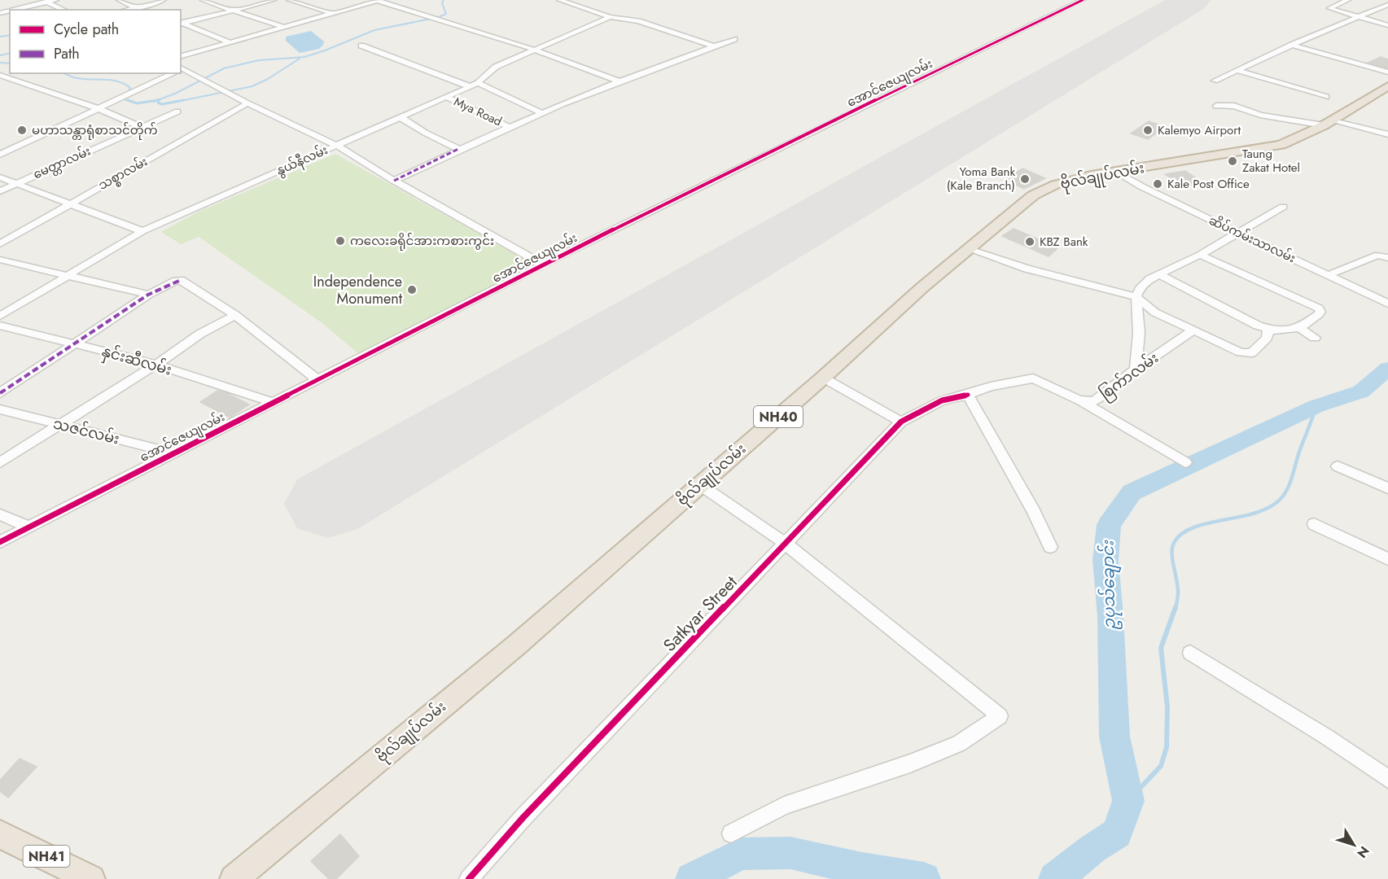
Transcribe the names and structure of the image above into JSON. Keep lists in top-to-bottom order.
{
  "streets": {
    "highway": ["ဗိုလ်ချုပ်လမ်း", "NH40", "NH41"],
    "street": [
      "အောင်ဇေယျလမ်း",
      "Mya Road",
      "နွယ်နီလမ်း",
      "မေတ္တာလမ်း",
      "သစ္စာလမ်း",
      "ဆိပ်ကမ်းသာလမ်း",
      "နှင်းဆီလမ်း",
      "စြက်ာလမ်း",
      "သဇင်လမ်း",
      "Satkyar Street"
    ]
  },
  "crossings": [
    ["အောင်ဇေယျလမ်း", "နှင်းဆီလမ်း"],
    ["အောင်ဇေယျလမ်း", "သဇင်လမ်း"],
    ["Mya Road", "နွယ်နီလမ်း"],
    ["ဗိုလ်ချုပ်လမ်း", "ဆိပ်ကမ်းသာလမ်း"],
    ["စြက်ာလမ်း", "Satkyar Street"]
  ],
  "water": ["ဥပုသ်ချောင်း"],
  "places": [
    "မဟာသန္တာရုံစာသင်တိုက်",
    "Kalemyo Airport",
    "Taung Zakat Hotel",
    "Yoma Bank (Kale Branch)",
    "Kale Post Office",
    "ကလေးခရိုင်အားကစားကွင်း",
    "KBZ Bank",
    "Independence Monument"
  ],
  "legend": ["Cycle path", "Path"],
  "north": "bottom right"
}
